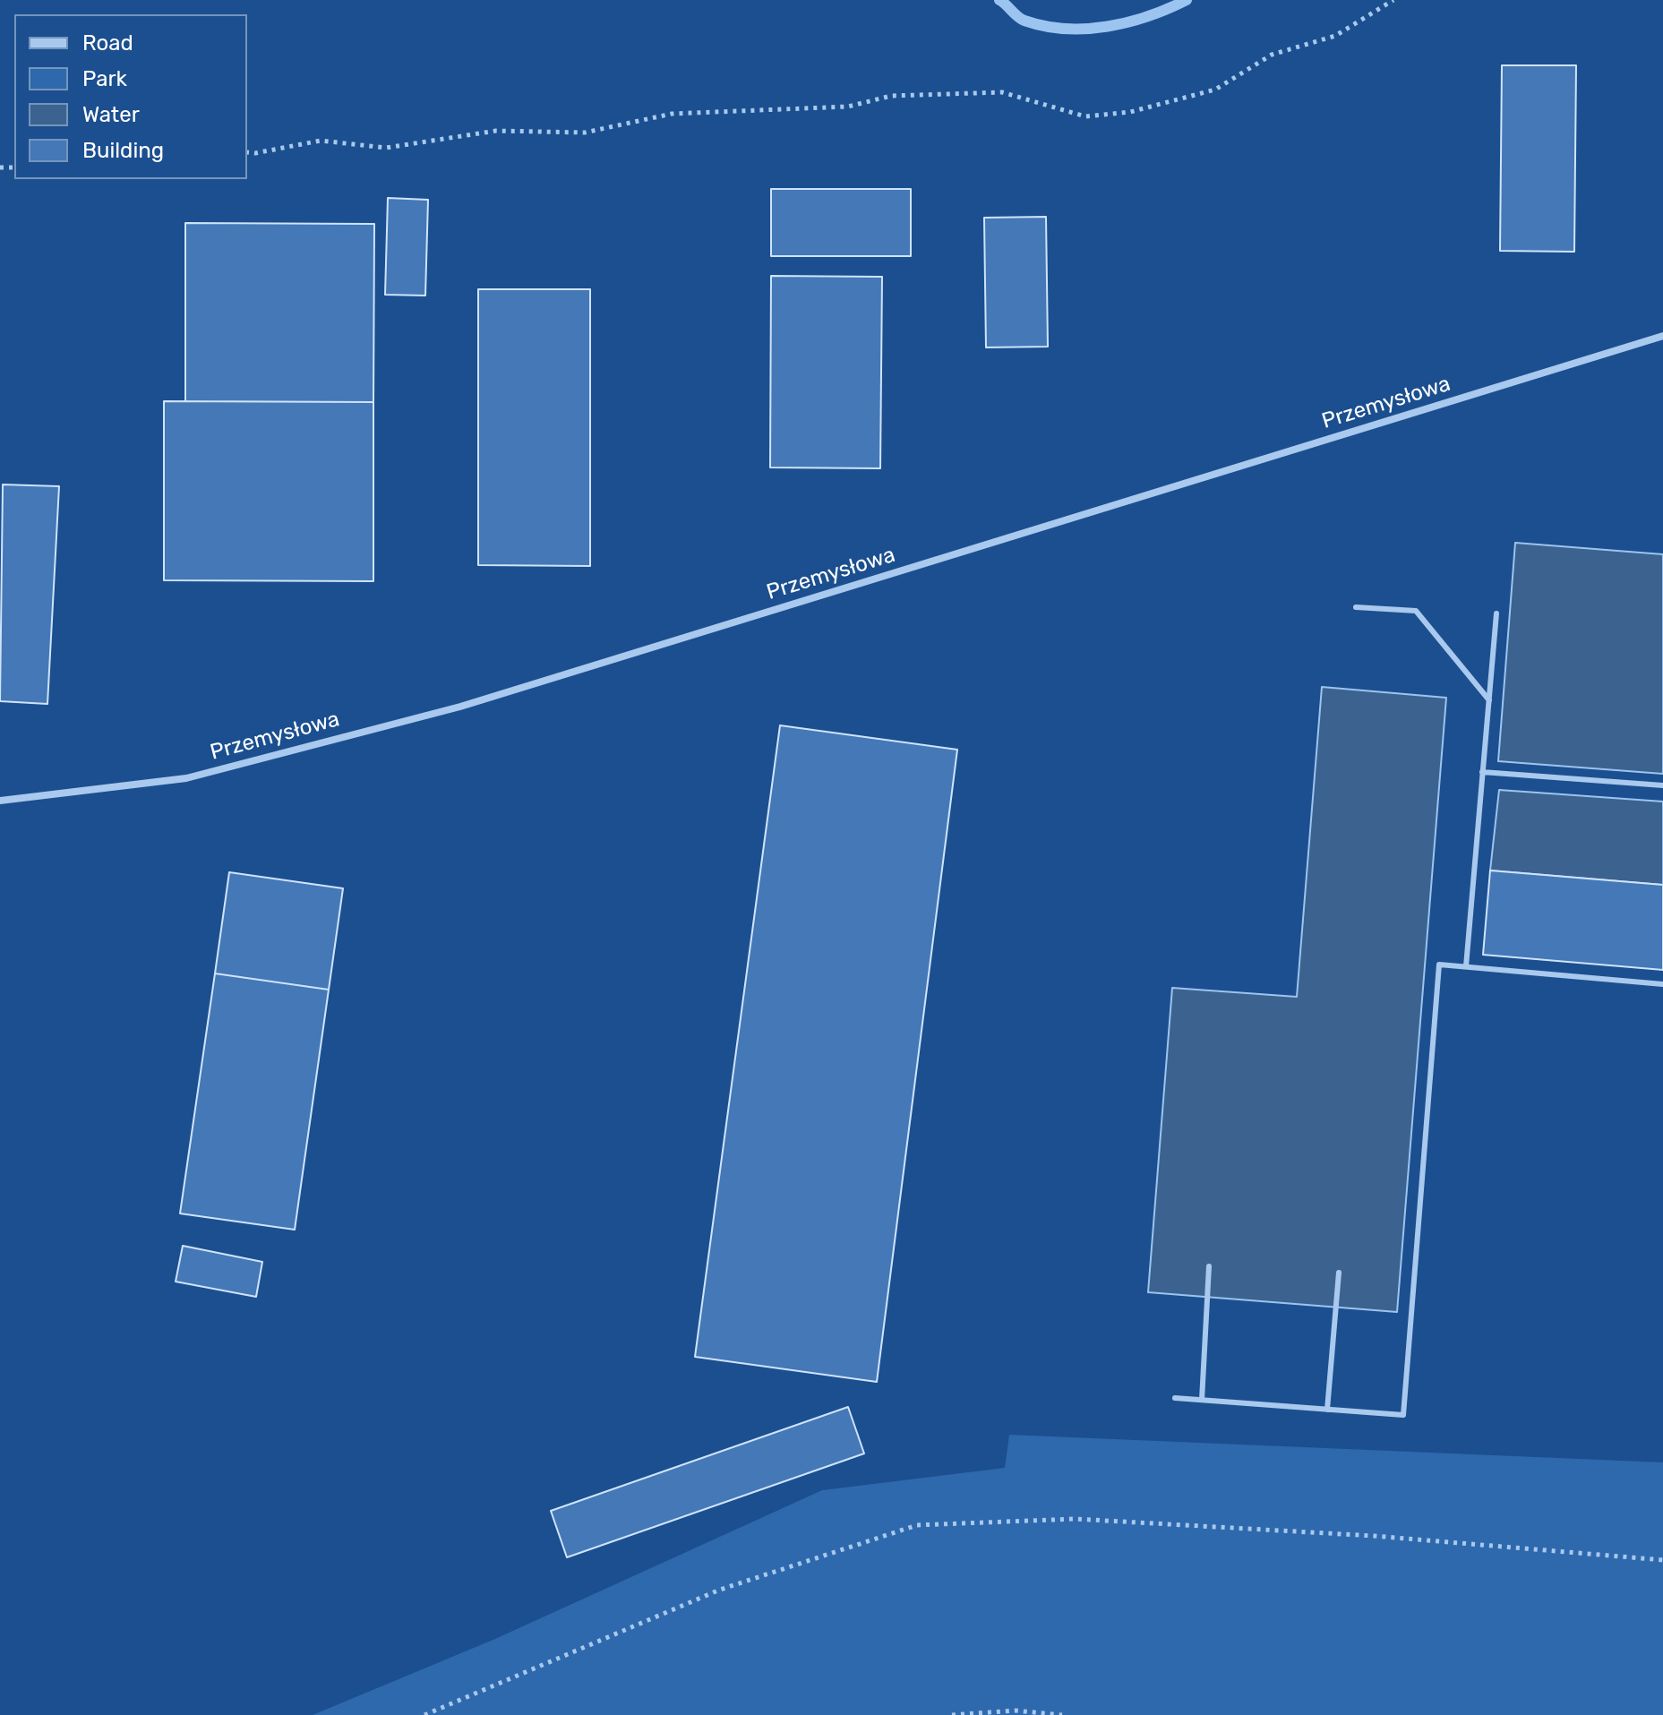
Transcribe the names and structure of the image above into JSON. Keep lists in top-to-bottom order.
{
  "streets": {
    "street": ["Przemysłowa"]
  },
  "legend": [
    "Road",
    "Park",
    "Water",
    "Building"
  ]
}
